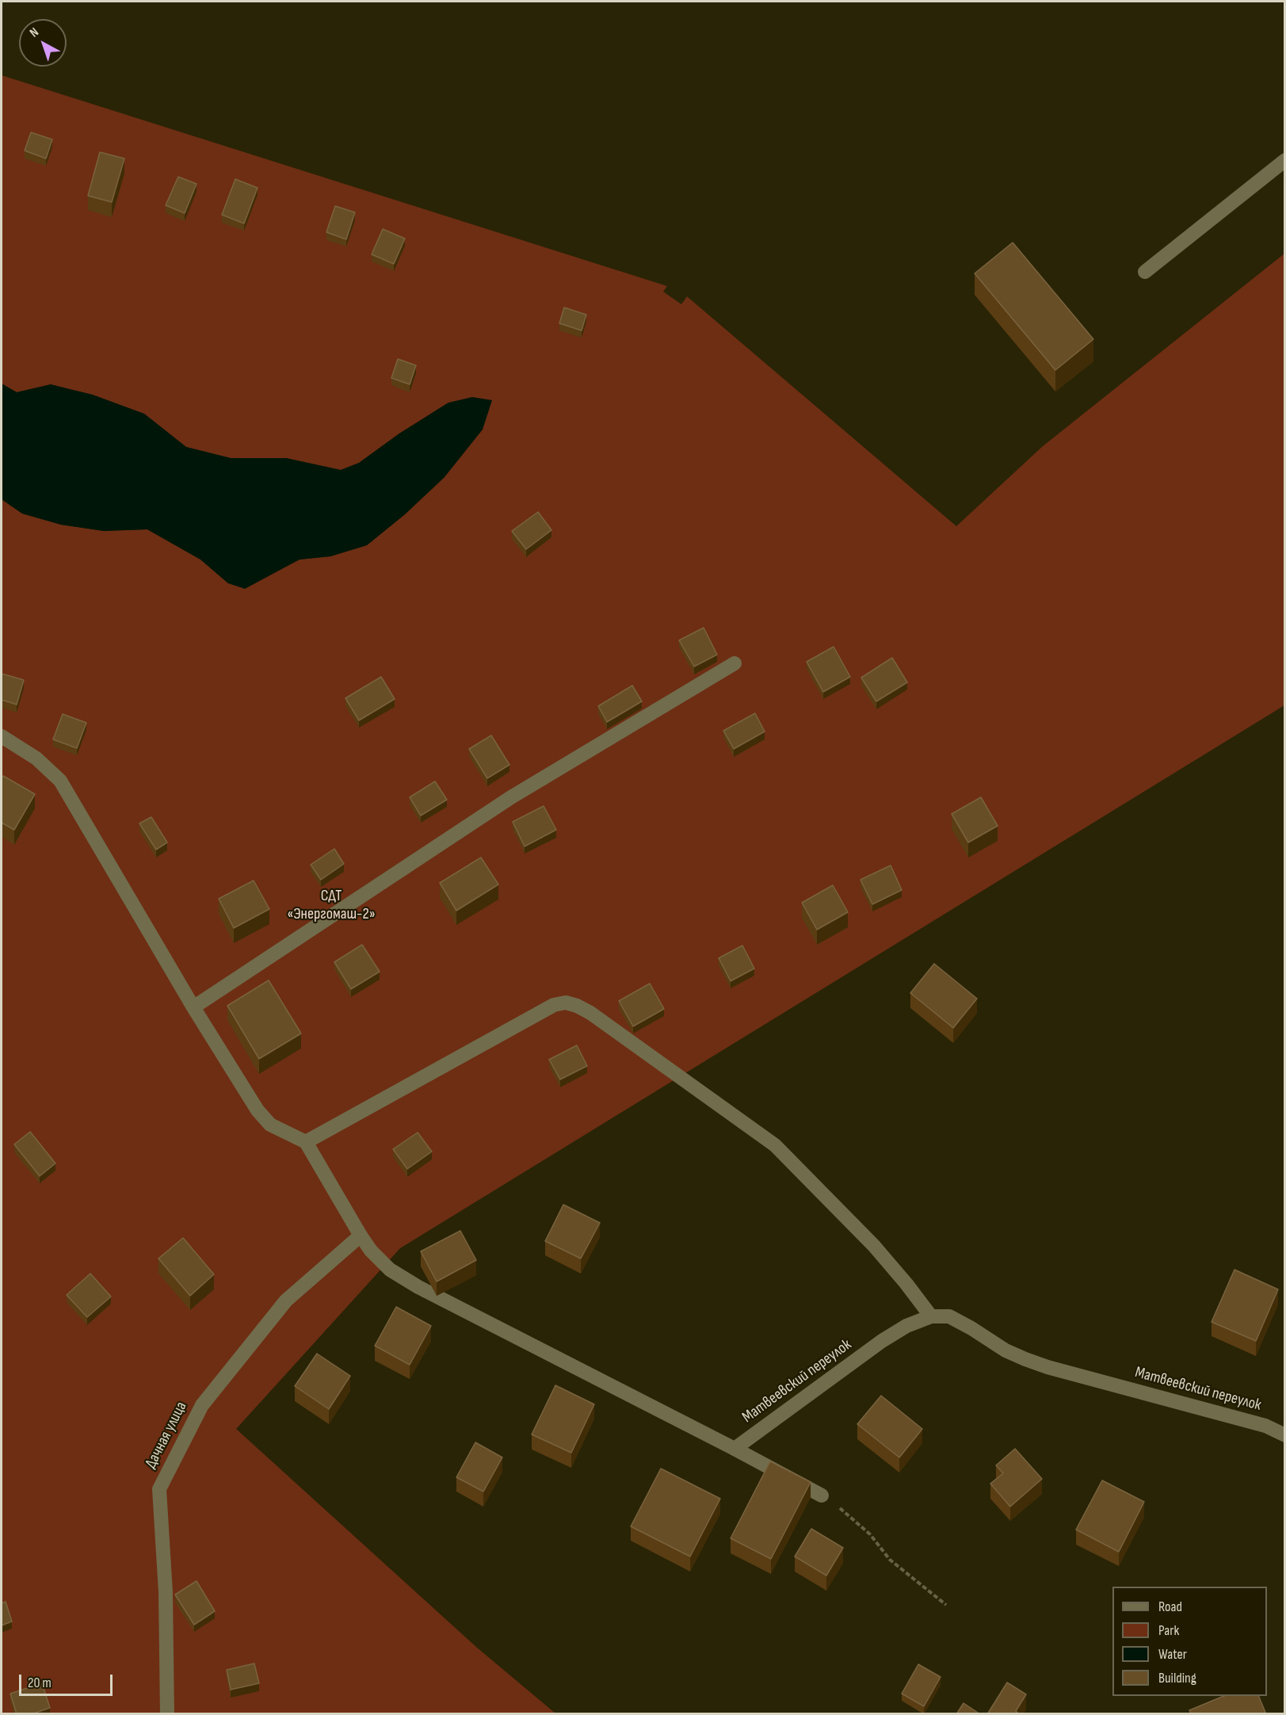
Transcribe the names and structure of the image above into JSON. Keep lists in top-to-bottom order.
{
  "streets": {
    "street": ["Матвеевский переулок", "Дачная улица"]
  },
  "parks": ["СДТ «Энергомаш-2»"],
  "legend": [
    "Road",
    "Park",
    "Water",
    "Building"
  ],
  "scale_bar": "20 m",
  "north": "top left"
}
